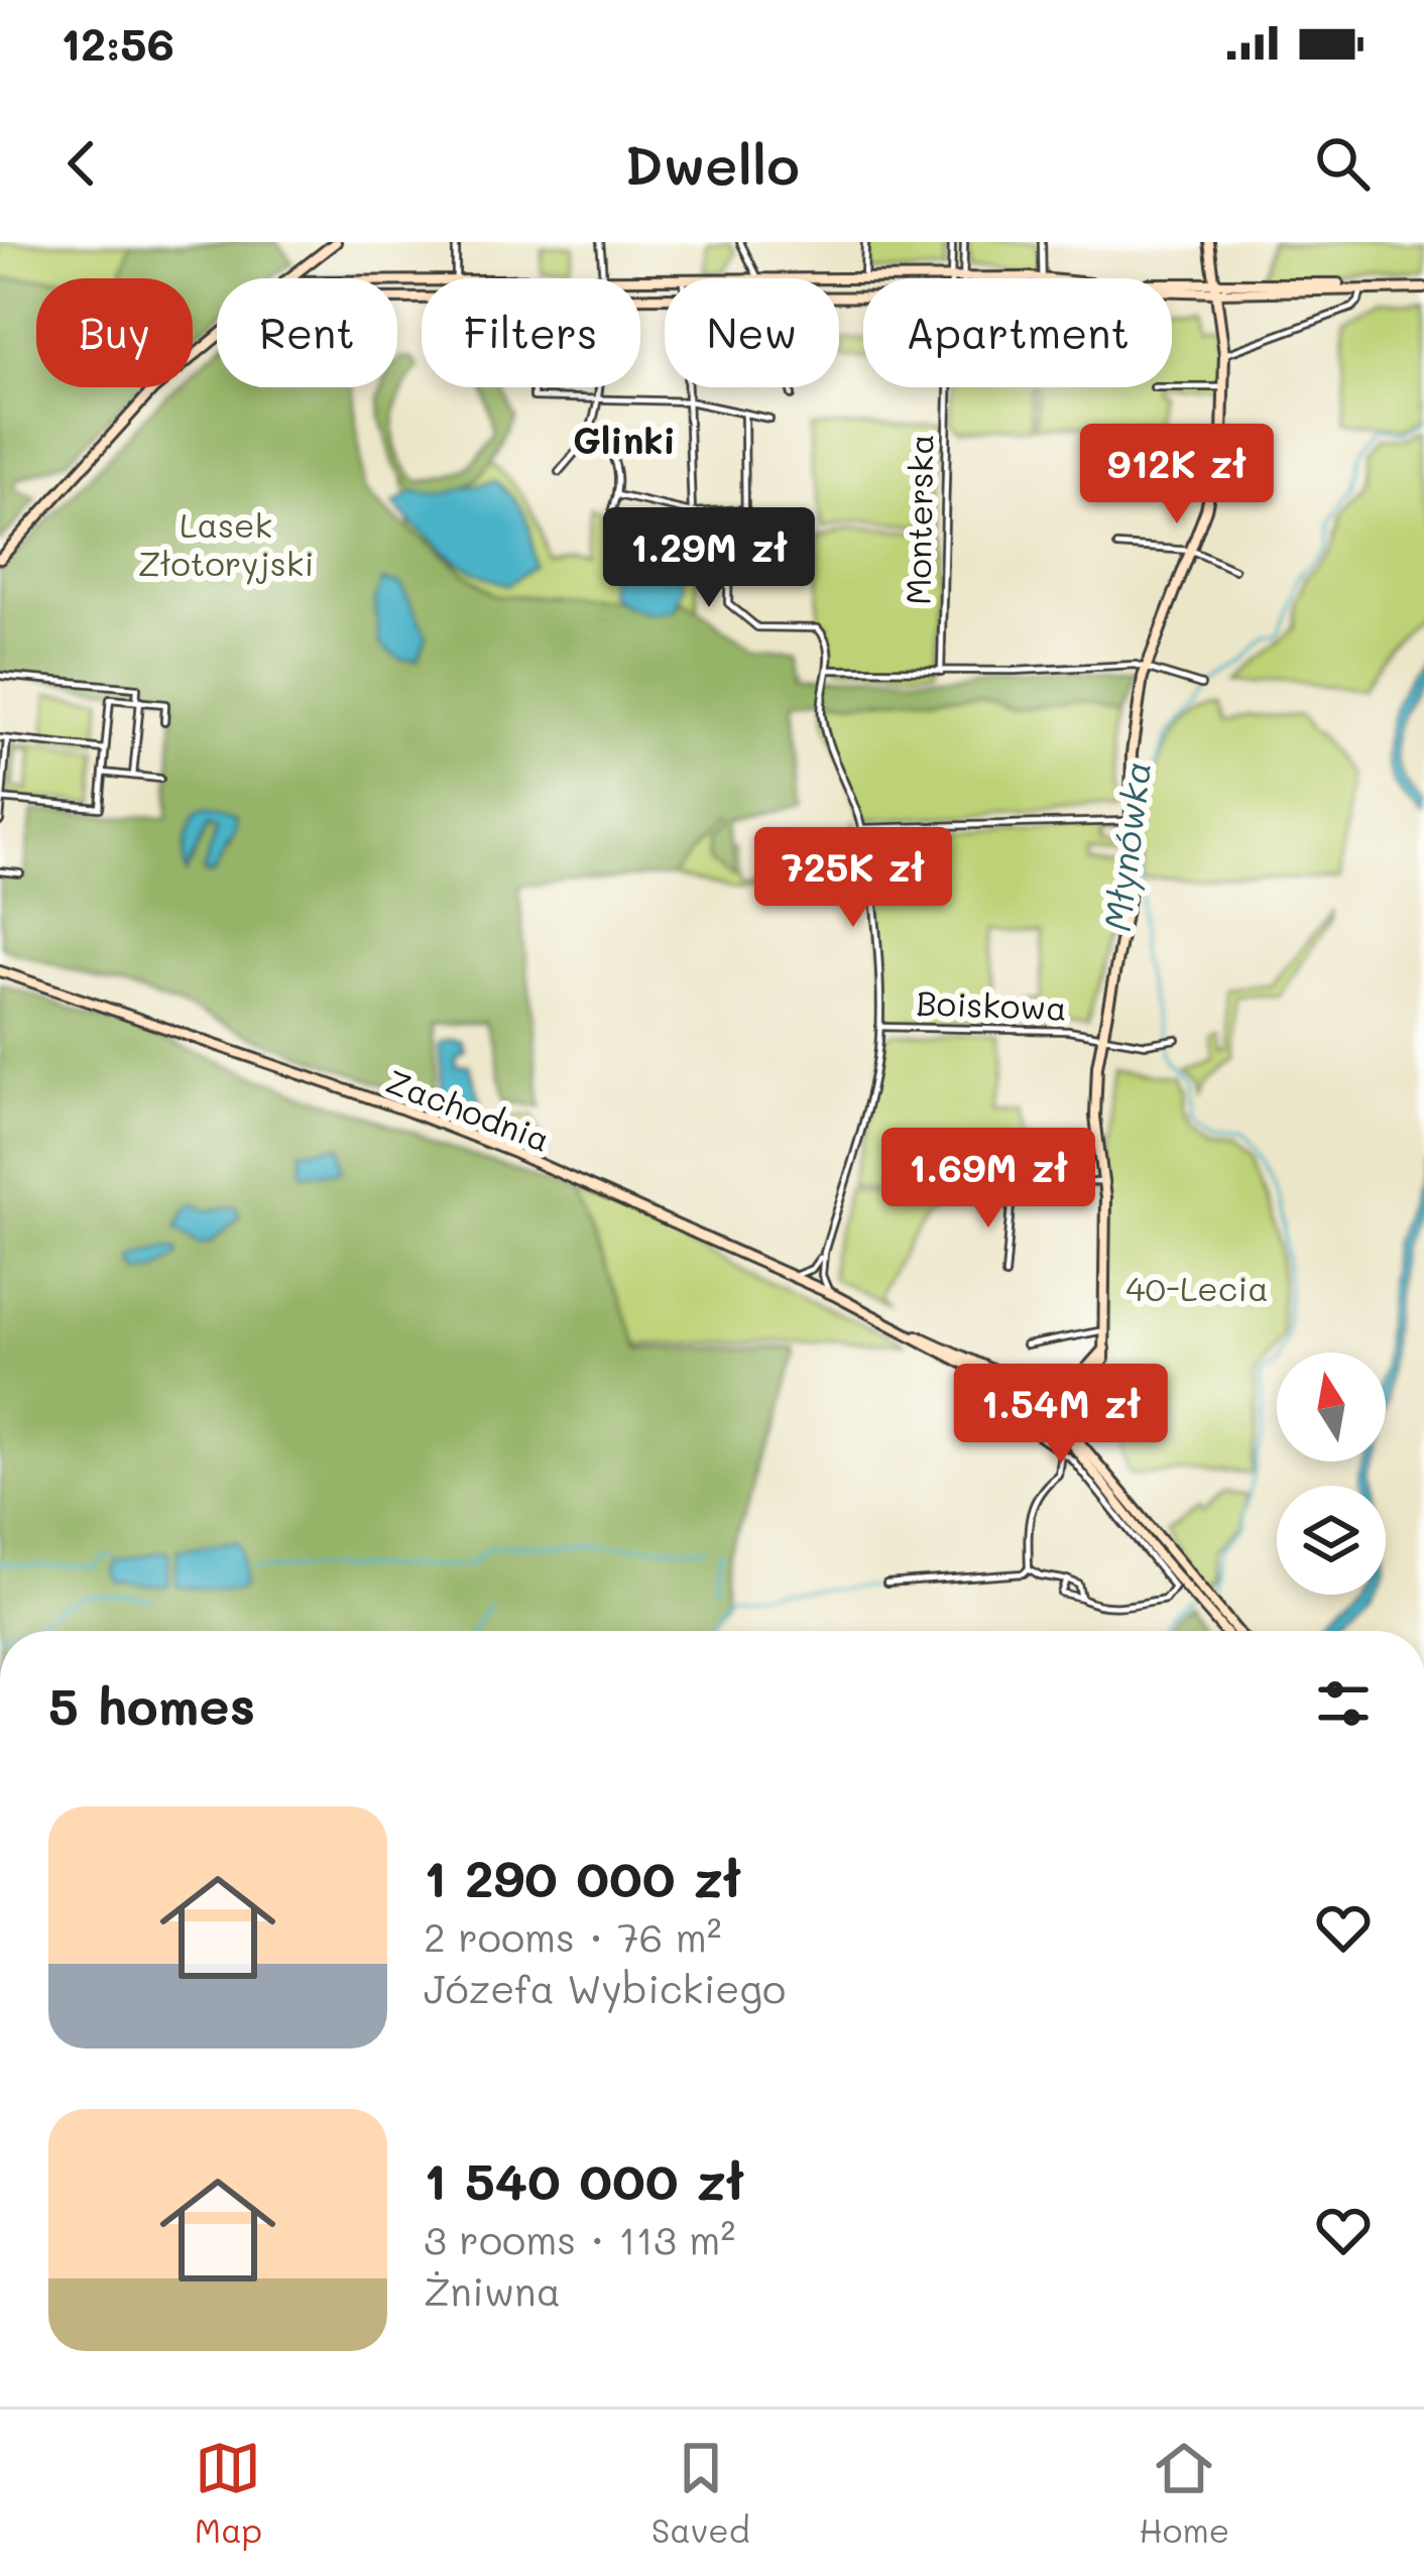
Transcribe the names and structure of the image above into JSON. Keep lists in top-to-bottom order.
{
  "streets": {
    "street": ["Monterska", "Boiskowa", "Zachodnia"]
  },
  "districts": ["Glinki"],
  "water": ["Młynówka"],
  "parks": ["Lasek Złotoryjski", "40-Lecia"],
  "north": "top",
  "page": {
    "status": "12:56",
    "header": "Dwello",
    "chip": [
      "Buy",
      "Rent",
      "Filters",
      "New",
      "Apartment"
    ],
    "price": [
      "912K zł",
      "1.29M zł",
      "725K zł",
      "1.69M zł",
      "1.54M zł"
    ],
    "heading": "5 homes",
    "list": [
      {
        "name": "1 290 000 zł",
        "note": "2 rooms · 76 m² · Józefa Wybickiego"
      },
      {
        "name": "1 540 000 zł",
        "note": "3 rooms · 113 m² · Żniwna"
      }
    ],
    "tabs": ["Map", "Saved", "Home"]
  }
}
